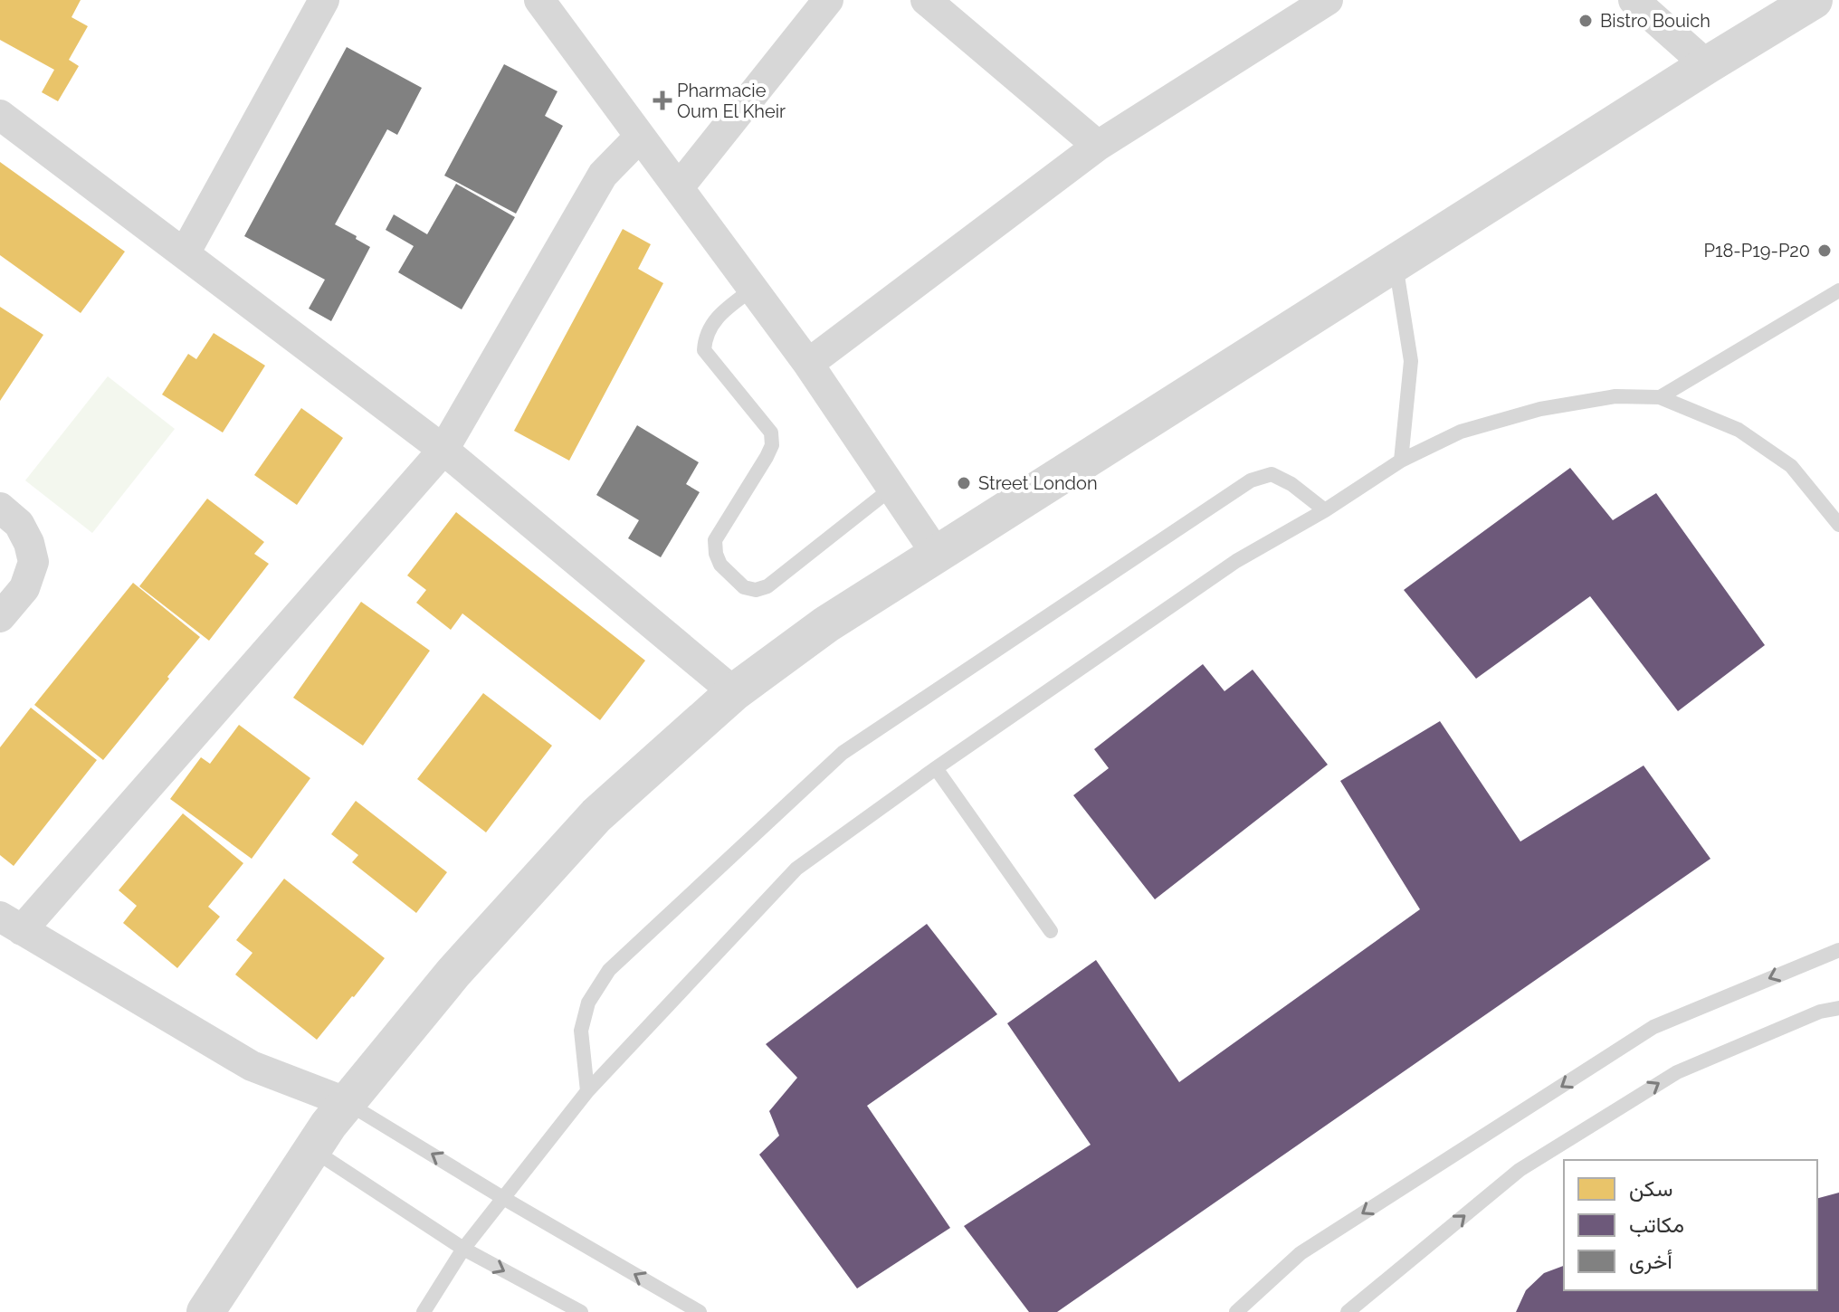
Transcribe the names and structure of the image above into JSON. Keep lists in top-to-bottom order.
{
  "places": {
    "other": ["Bistro Bouich", "P18-P19-P20", "Street London"],
    "health": ["Pharmacie Oum El Kheir"]
  },
  "legend": ["سكن", "مكاتب", "أخرى"]
}
